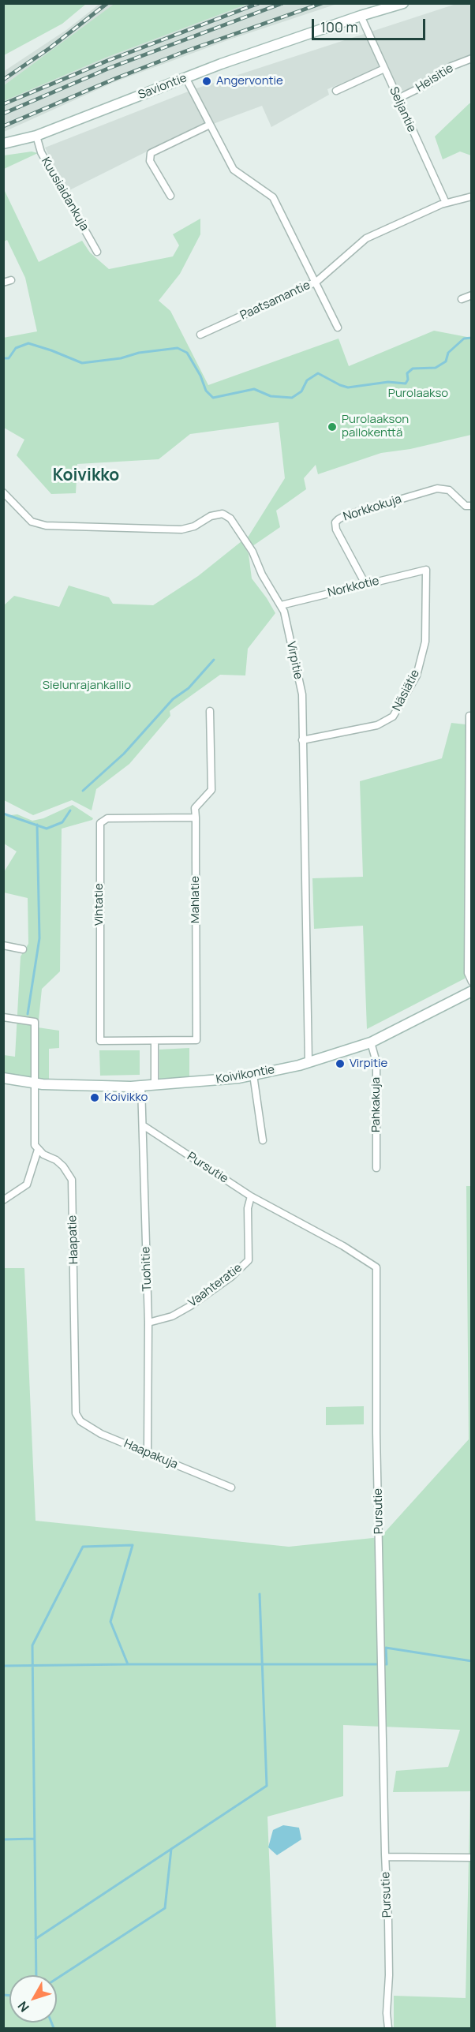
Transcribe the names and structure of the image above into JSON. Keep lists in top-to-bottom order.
{
  "streets": {
    "main road": ["Saviontie", "Koivikontie"],
    "street": [
      "Heisitie",
      "Seljantie",
      "Kuusiaidankuja",
      "Paatsamantie",
      "Norkkokuja",
      "Norkkotie",
      "Virpitie",
      "Näsiätie",
      "Mahlatie",
      "Vihtatie",
      "Pahkakuja",
      "Pursutie",
      "Haapatie",
      "Tuohitie",
      "Vaahteratie",
      "Haapakuja"
    ]
  },
  "crossings": [
    ["Heisitie", "Seljantie"],
    ["Saviontie", "Seljantie"],
    ["Saviontie", "Kuusiaidankuja"],
    ["Seljantie", "Paatsamantie"],
    ["Norkkokuja", "Norkkotie"],
    ["Norkkotie", "Virpitie"],
    ["Norkkotie", "Näsiätie"],
    ["Virpitie", "Näsiätie"],
    ["Virpitie", "Koivikontie"],
    ["Mahlatie", "Vihtatie"],
    ["Koivikontie", "Pahkakuja"],
    ["Koivikontie", "Tuohitie"],
    ["Pursutie", "Tuohitie"],
    ["Pursutie", "Vaahteratie"],
    ["Haapatie", "Haapakuja"],
    ["Tuohitie", "Vaahteratie"],
    ["Tuohitie", "Haapakuja"]
  ],
  "districts": ["Koivikko"],
  "parks": ["Purolaakso", "Sielunrajankallio"],
  "places": [
    "Angervontie",
    "Purolaakson pallokenttä",
    "Virpitie",
    "Koivikko"
  ],
  "scale_bar": "100 m",
  "north": "bottom left"
}
